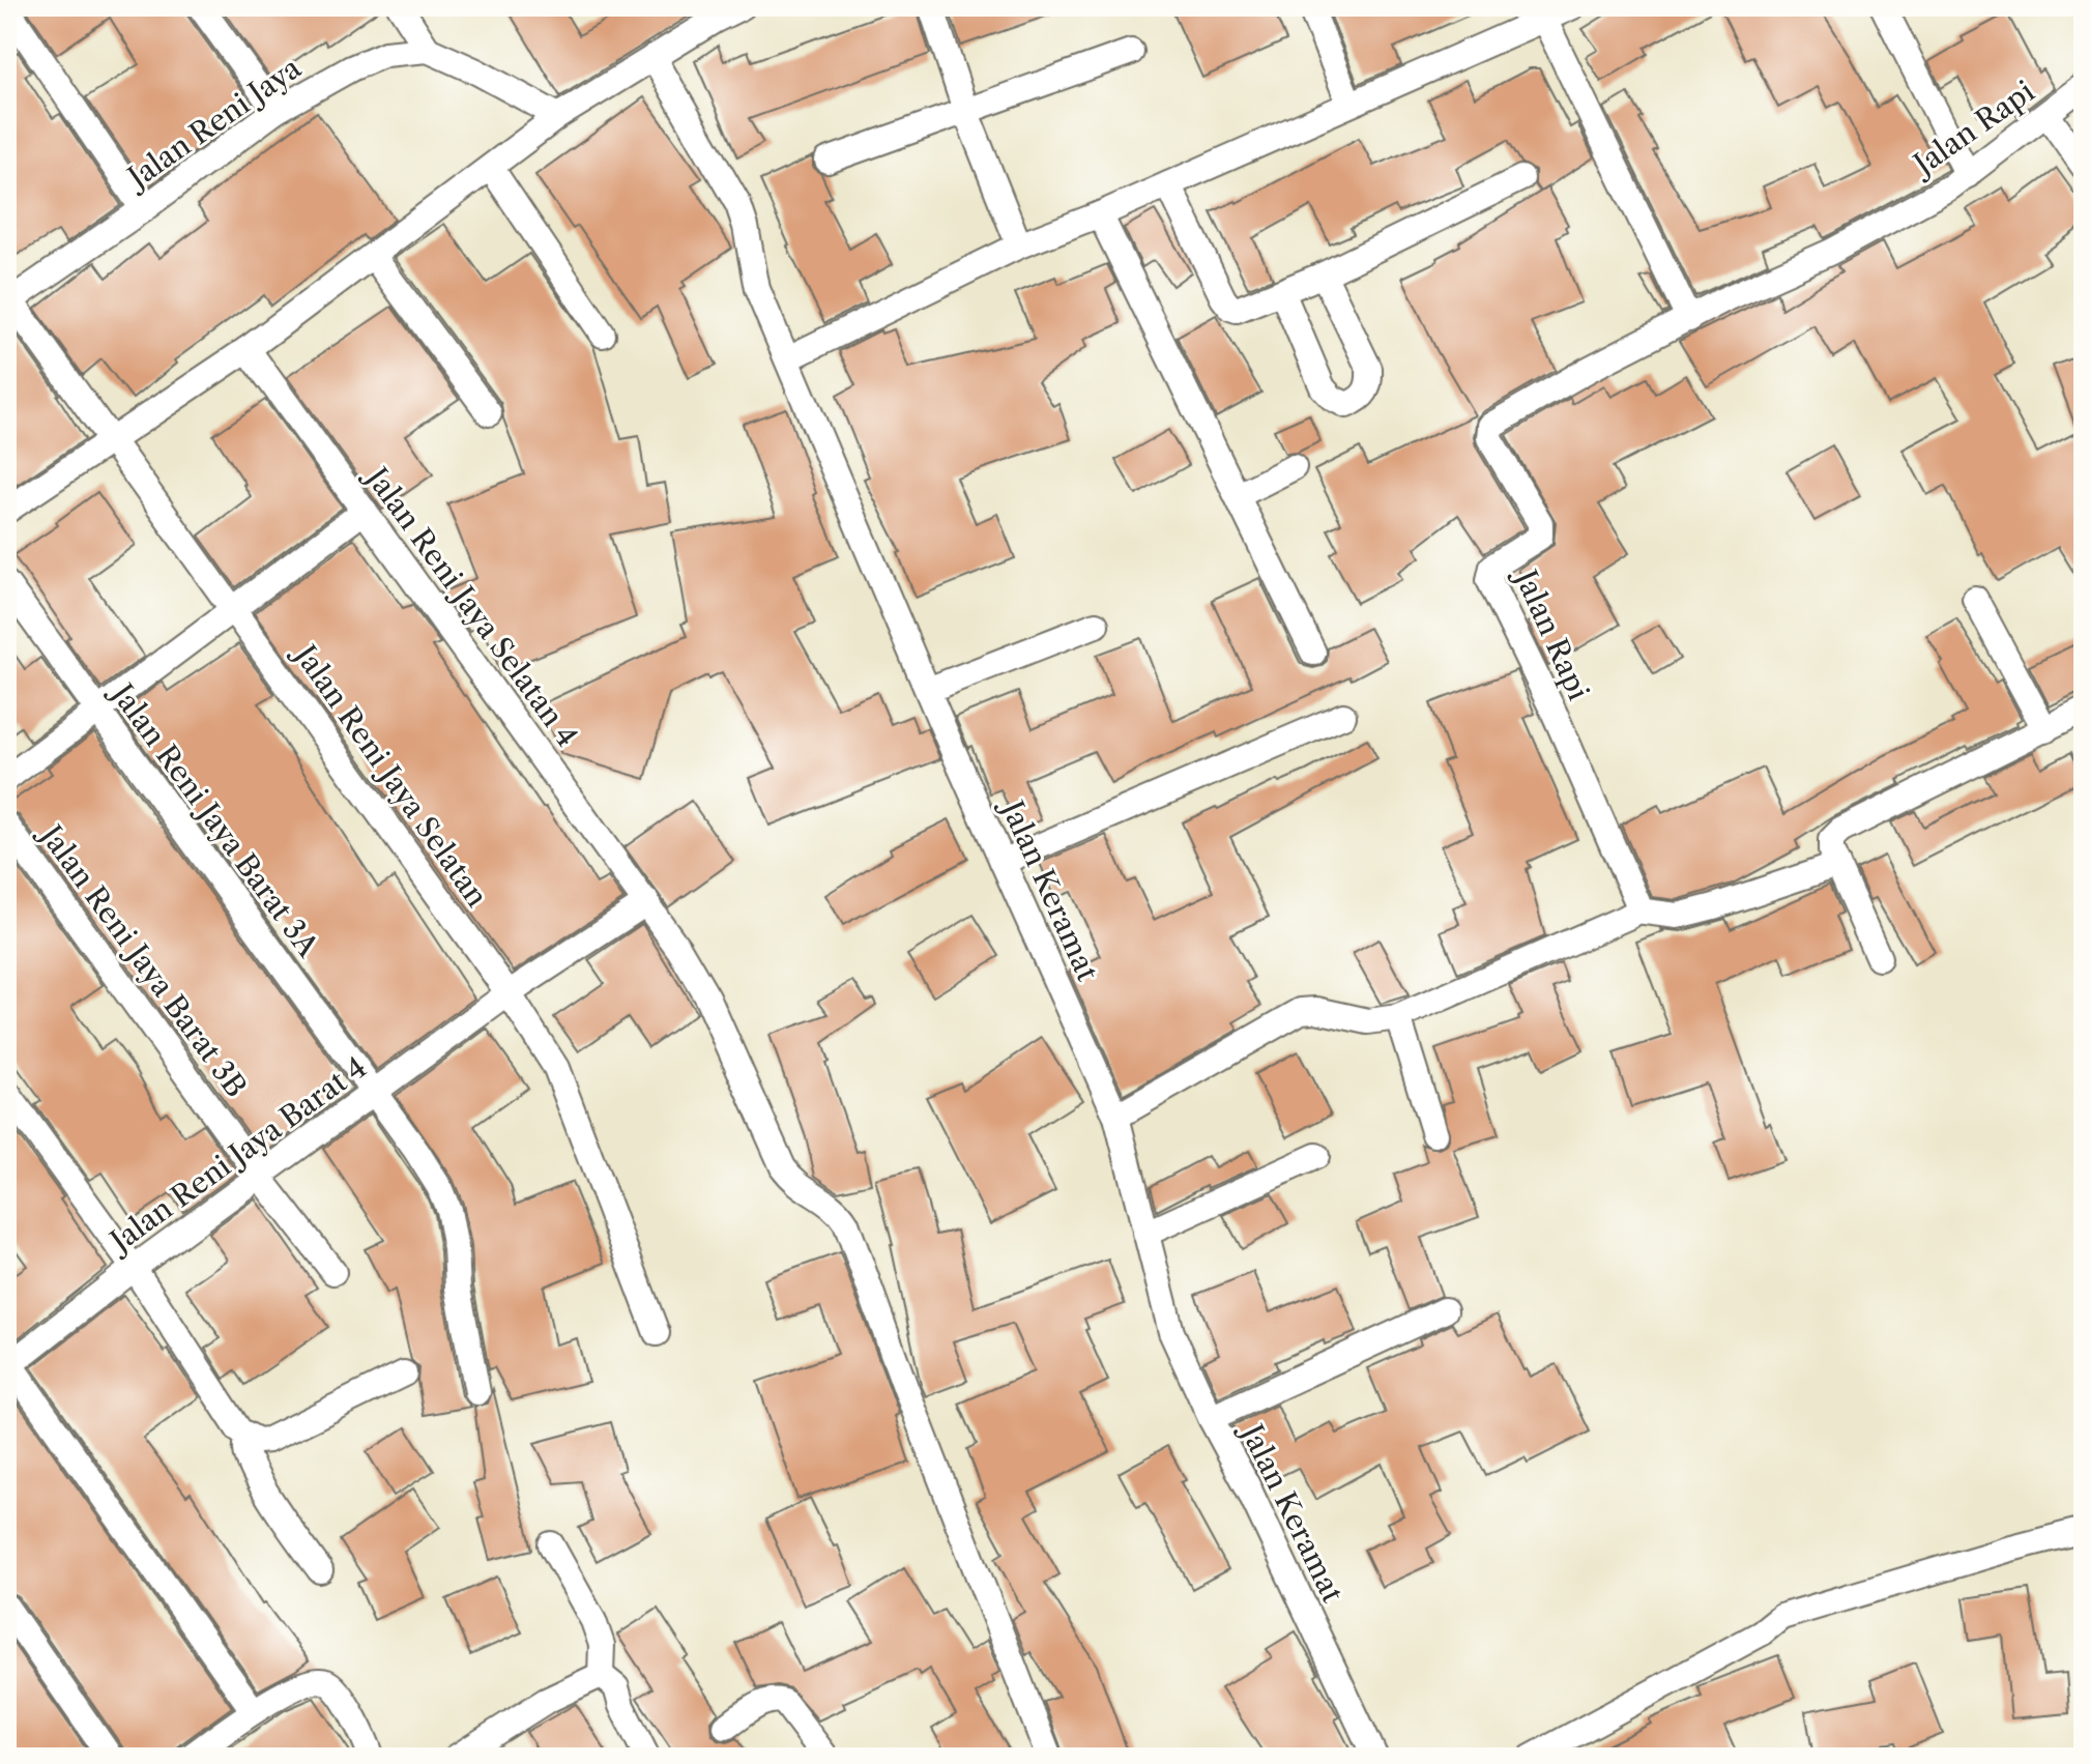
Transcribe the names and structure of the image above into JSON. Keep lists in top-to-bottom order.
{
  "streets": {
    "street": [
      "Jalan Reni Jaya",
      "Jalan Rapi",
      "Jalan Reni Jaya Selatan 4",
      "Jalan Reni Jaya Selatan",
      "Jalan Reni Jaya Barat 3A",
      "Jalan Keramat",
      "Jalan Reni Jaya Barat 3B",
      "Jalan Reni Jaya Barat 4"
    ]
  },
  "crossings": [
    ["Jalan Reni Jaya", "Jalan Reni Jaya Selatan"],
    ["Jalan Reni Jaya Selatan 4", "Jalan Reni Jaya Barat 4"],
    ["Jalan Reni Jaya Selatan", "Jalan Reni Jaya Barat 4"],
    ["Jalan Reni Jaya Barat 3A", "Jalan Reni Jaya Barat 4"],
    ["Jalan Reni Jaya Barat 3B", "Jalan Reni Jaya Barat 4"]
  ]
}
